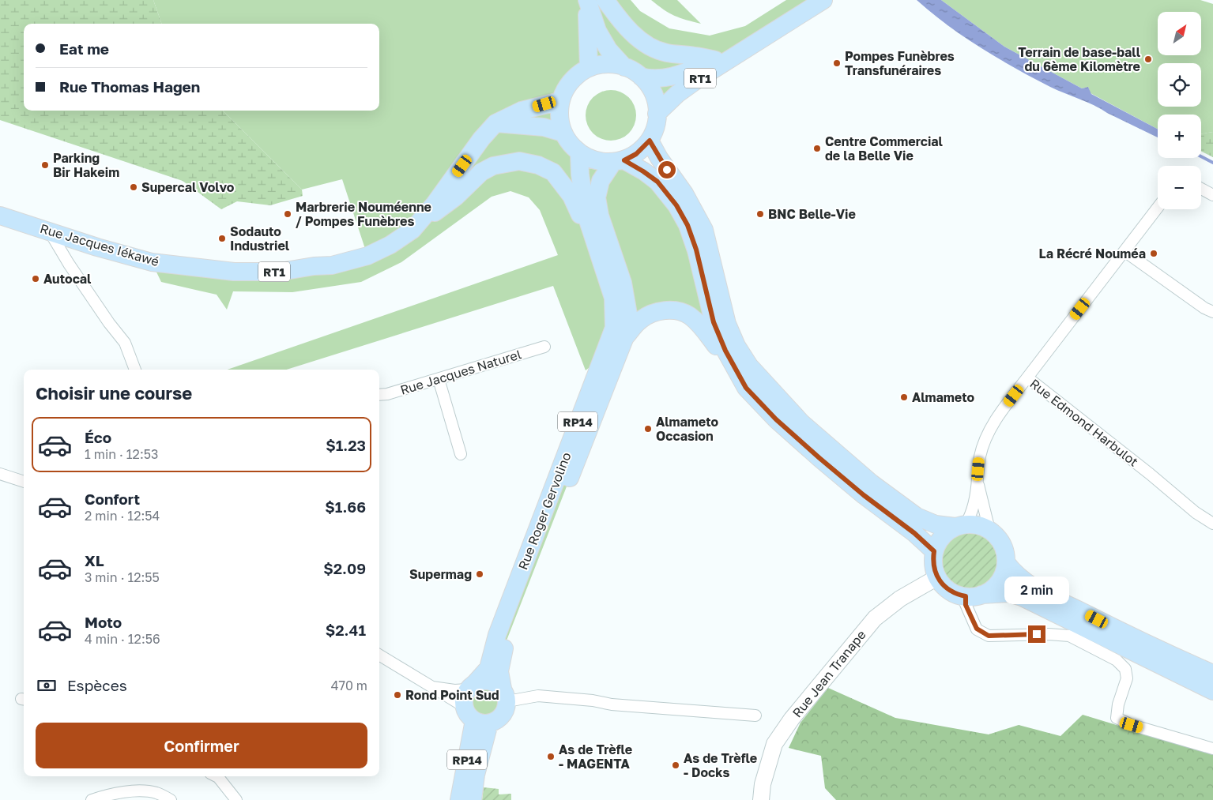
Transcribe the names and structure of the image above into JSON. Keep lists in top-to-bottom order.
{
  "streets": {
    "main road": [
      "RT1",
      "Rue Jacques Iékawé",
      "RP14",
      "Rue Roger Gervolino",
      "Rue Jean Tranape"
    ],
    "street": ["Rue Jacques Naturel", "Rue Edmond Harbulot"]
  },
  "crossings": [
    ["RT1", "Rue Jacques Iékawé"],
    ["RT1", "Rue Roger Gervolino"],
    ["Rue Jacques Iékawé", "Rue Roger Gervolino"],
    ["RP14", "Rue Roger Gervolino"],
    ["Rue Edmond Harbulot", "Rue Jean Tranape"]
  ],
  "places": [
    "Terrain de base-ball du 6ème Kilomètre",
    "Pompes Funèbres Transfunéraires",
    "Centre Commercial de la Belle Vie",
    "Parking Bir Hakeim",
    "Supercal Volvo",
    "Marbrerie Nouméenne / Pompes Funèbres",
    "BNC Belle-Vie",
    "Sodauto Industriel",
    "La Récré Nouméa",
    "Autocal",
    "Almameto",
    "Almameto Occasion",
    "Supermag",
    "Rond Point Sud",
    "As de Trèfle - MAGENTA",
    "As de Trèfle - Docks"
  ],
  "north": "top right",
  "page": {
    "map_buttons": ["+", "−"],
    "banner": ["Eat me", "Rue Thomas Hagen"],
    "heading": "Choisir une course",
    "list": [
      {
        "name": "Éco",
        "note": "1 min · 12:53",
        "value": "$1.23"
      },
      {
        "name": "Confort",
        "note": "2 min · 12:54",
        "value": "$1.66"
      },
      {
        "name": "XL",
        "note": "3 min · 12:55",
        "value": "$2.09"
      },
      {
        "name": "Moto",
        "note": "4 min · 12:56",
        "value": "$2.41"
      }
    ],
    "bubble": "2 min",
    "pay": ["Espèces", "470 m"],
    "buttons": "Confirmer"
  }
}
